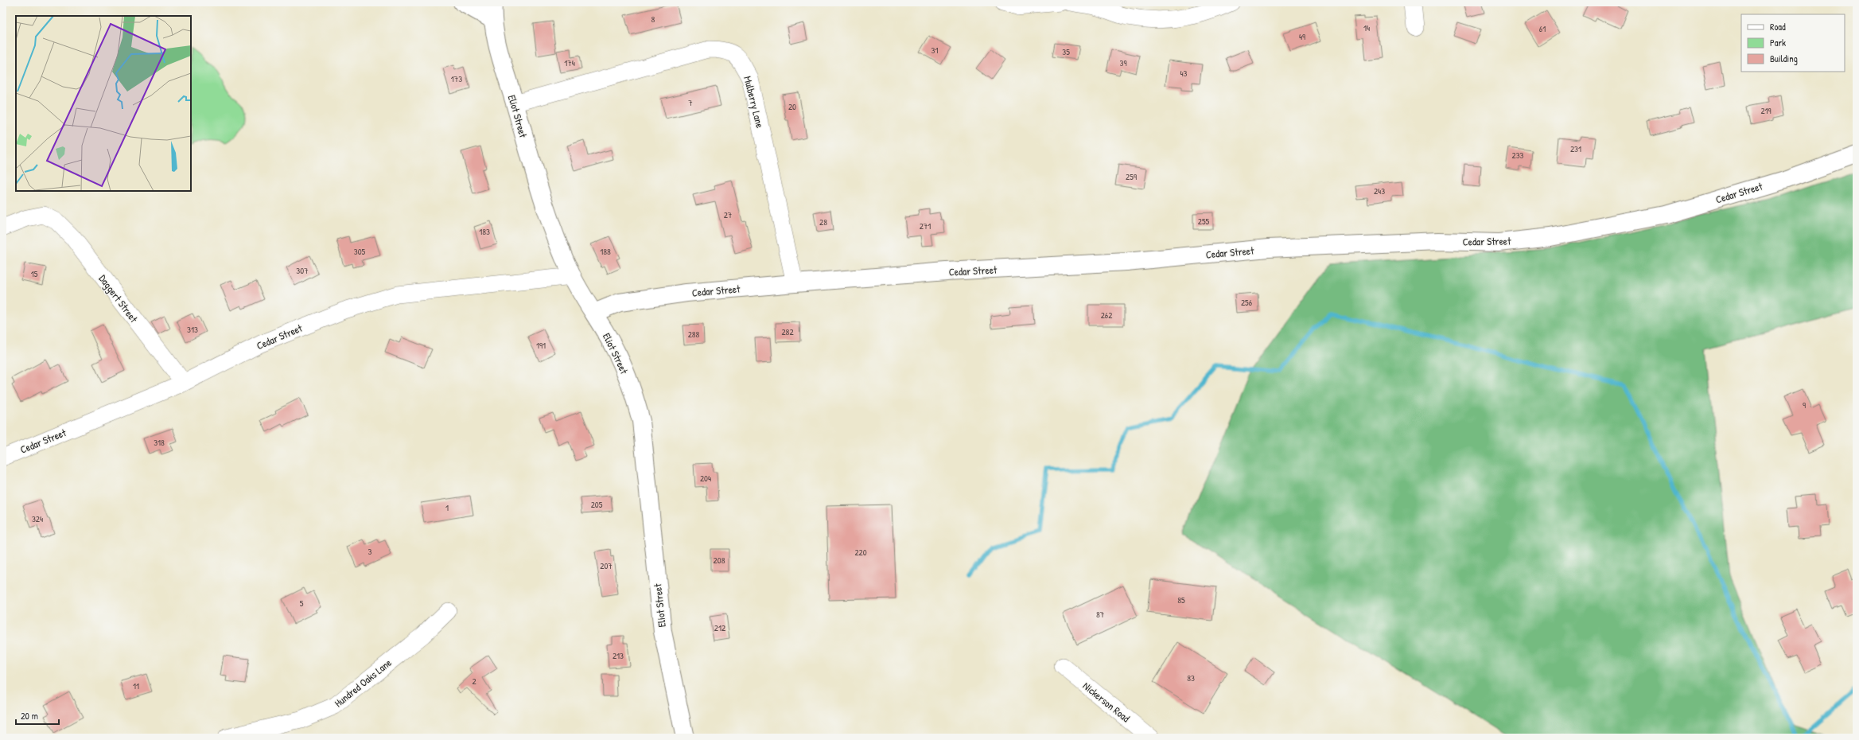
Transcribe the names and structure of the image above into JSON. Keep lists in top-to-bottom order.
{
  "streets": {
    "street": [
      "Mulberry Lane",
      "Eliot Street",
      "Cedar Street",
      "Daggert Street",
      "Hundred Oaks Lane",
      "Nickerson Road"
    ]
  },
  "crossings": [
    ["Mulberry Lane", "Eliot Street"],
    ["Mulberry Lane", "Cedar Street"],
    ["Eliot Street", "Cedar Street"],
    ["Cedar Street", "Daggert Street"]
  ],
  "house_numbers": [
    "8",
    "14",
    "61",
    "49",
    "31",
    "35",
    "174",
    "39",
    "43",
    "173",
    "7",
    "20",
    "219",
    "231",
    "233",
    "259",
    "243",
    "27",
    "255",
    "28",
    "271",
    "183",
    "305",
    "188",
    "307",
    "15",
    "256",
    "262",
    "313",
    "282",
    "288",
    "191",
    "9",
    "318",
    "204",
    "205",
    "1",
    "324",
    "3",
    "220",
    "208",
    "207",
    "85",
    "5",
    "87",
    "212",
    "213",
    "83",
    "2",
    "11"
  ],
  "legend": ["Road", "Park", "Building"],
  "scale_bar": "20 m"
}
